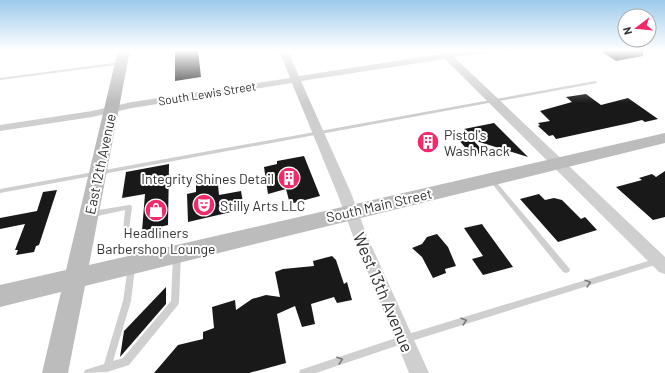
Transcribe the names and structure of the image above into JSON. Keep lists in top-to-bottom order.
{
  "streets": {
    "main road": ["East 12th Avenue", "South Main Street"],
    "street": ["South Lewis Street", "West 13th Avenue"]
  },
  "crossings": [
    ["South Lewis Street", "East 12th Avenue"],
    ["South Lewis Street", "West 13th Avenue"],
    ["East 12th Avenue", "South Main Street"],
    ["South Main Street", "West 13th Avenue"]
  ],
  "places": {
    "building": ["Pistol's Wash Rack", "Integrity Shines Detail"],
    "theatre": ["Stilly Arts LLC"],
    "shop": ["Headliners Barbershop Lounge"]
  },
  "north": "left"
}
